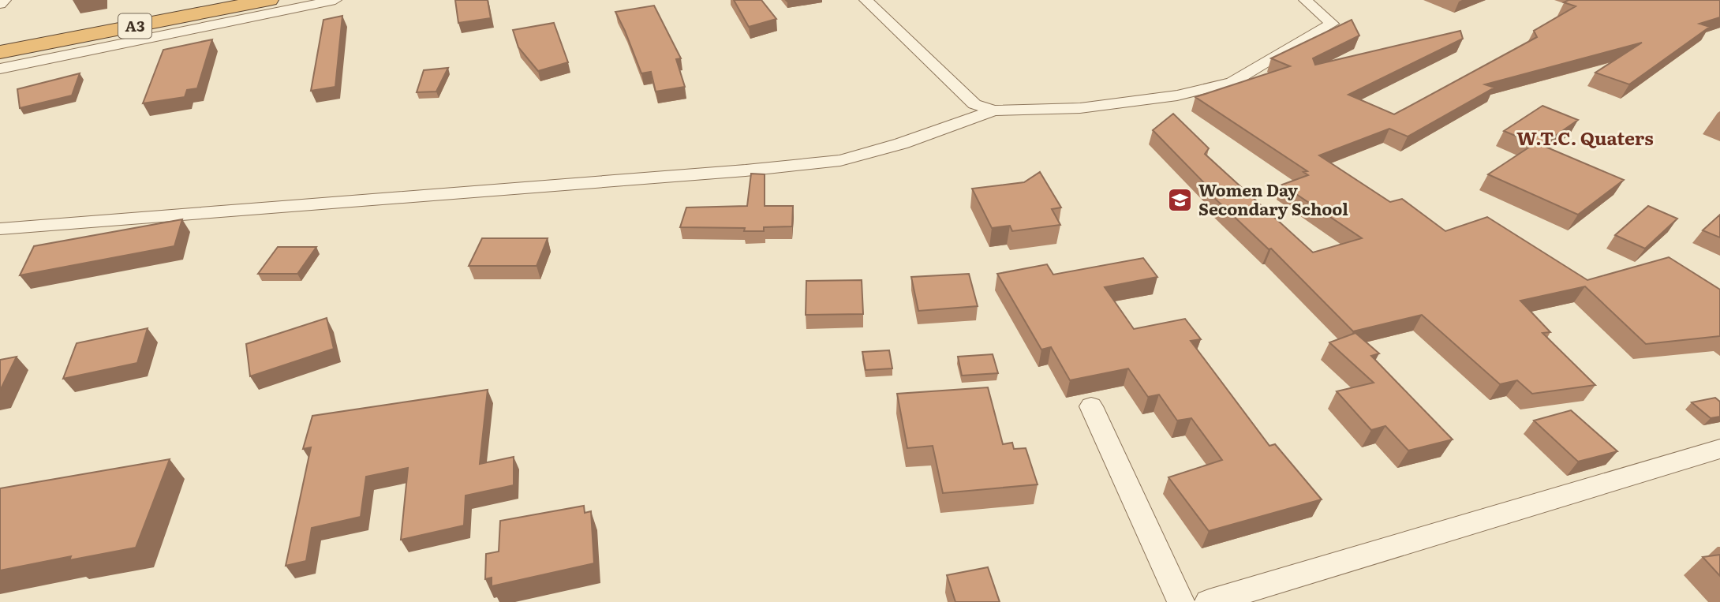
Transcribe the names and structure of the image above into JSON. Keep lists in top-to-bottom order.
{
  "streets": {
    "highway": ["A3"]
  },
  "districts": ["W.T.C. Quaters"],
  "places": {
    "school or university": ["Women Day Secondary School"]
  }
}
